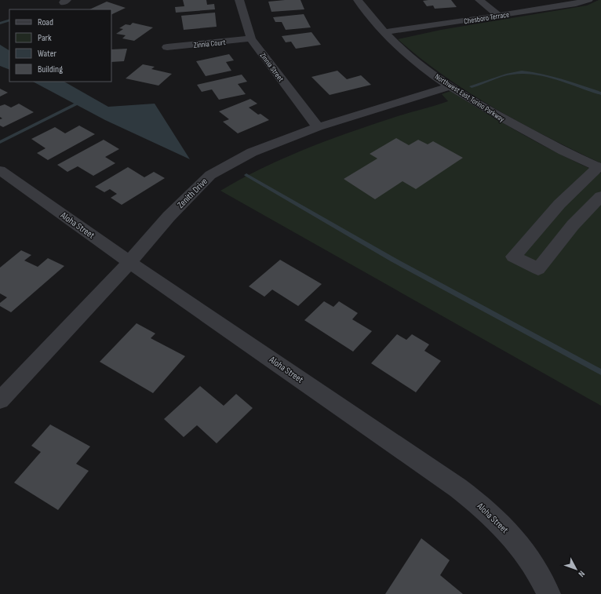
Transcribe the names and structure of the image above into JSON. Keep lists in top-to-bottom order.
{
  "streets": {
    "street": [
      "Chesboro Terrace",
      "Zinnia Court",
      "Zinnia Street",
      "Northwest East Torino Parkway",
      "Zenith Drive",
      "Aloha Street"
    ]
  },
  "crossings": [
    ["Chesboro Terrace", "Northwest East Torino Parkway"],
    ["Zinnia Court", "Zinnia Street"],
    ["Zinnia Street", "Zenith Drive"],
    ["Northwest East Torino Parkway", "Zenith Drive"],
    ["Zenith Drive", "Aloha Street"]
  ],
  "legend": [
    "Road",
    "Park",
    "Water",
    "Building"
  ],
  "north": "bottom right"
}
